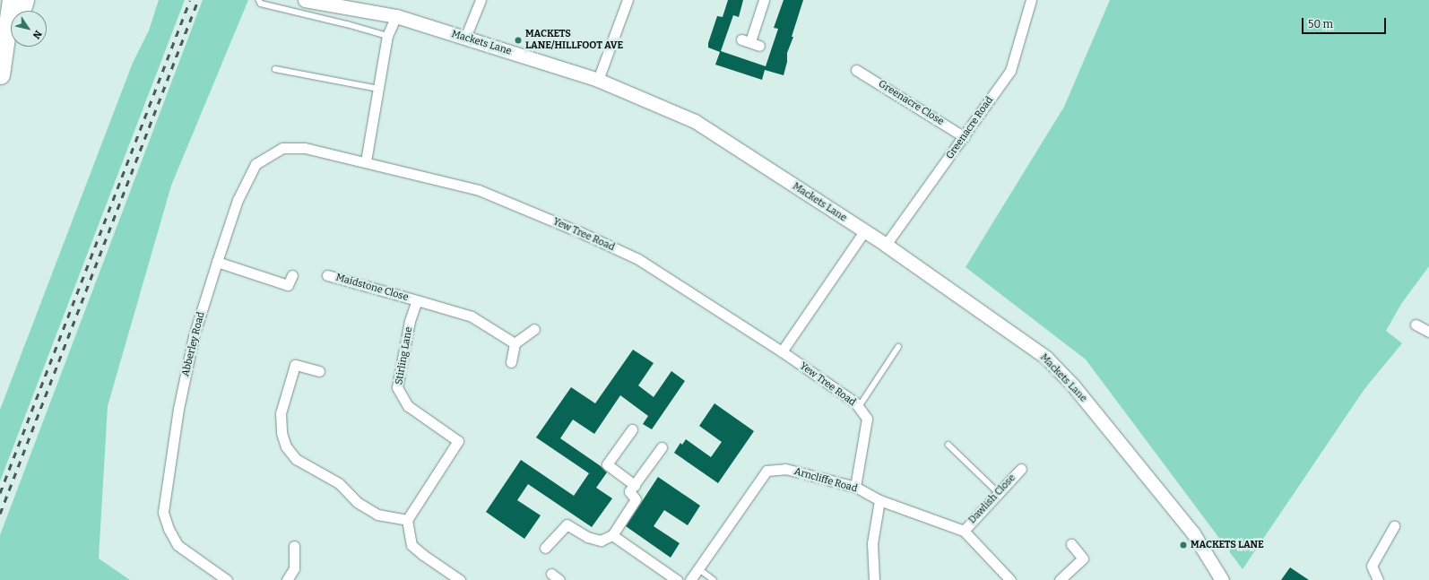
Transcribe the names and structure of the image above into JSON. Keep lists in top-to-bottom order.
{
  "streets": {
    "street": [
      "Mackets Lane",
      "Greenacre Close",
      "Greenacre Road",
      "Yew Tree Road",
      "Maidstone Close",
      "Abberley Road",
      "Stirling Lane",
      "Arncliffe Road",
      "Dawlish Close"
    ]
  },
  "crossings": [
    ["Mackets Lane", "Greenacre Road"],
    ["Greenacre Close", "Greenacre Road"],
    ["Yew Tree Road", "Abberley Road"],
    ["Yew Tree Road", "Arncliffe Road"],
    ["Maidstone Close", "Stirling Lane"],
    ["Arncliffe Road", "Dawlish Close"]
  ],
  "places": ["MACKETS LANE/HILLFOOT AVE", "MACKETS LANE"],
  "scale_bar": "50 m",
  "north": "bottom right"
}
